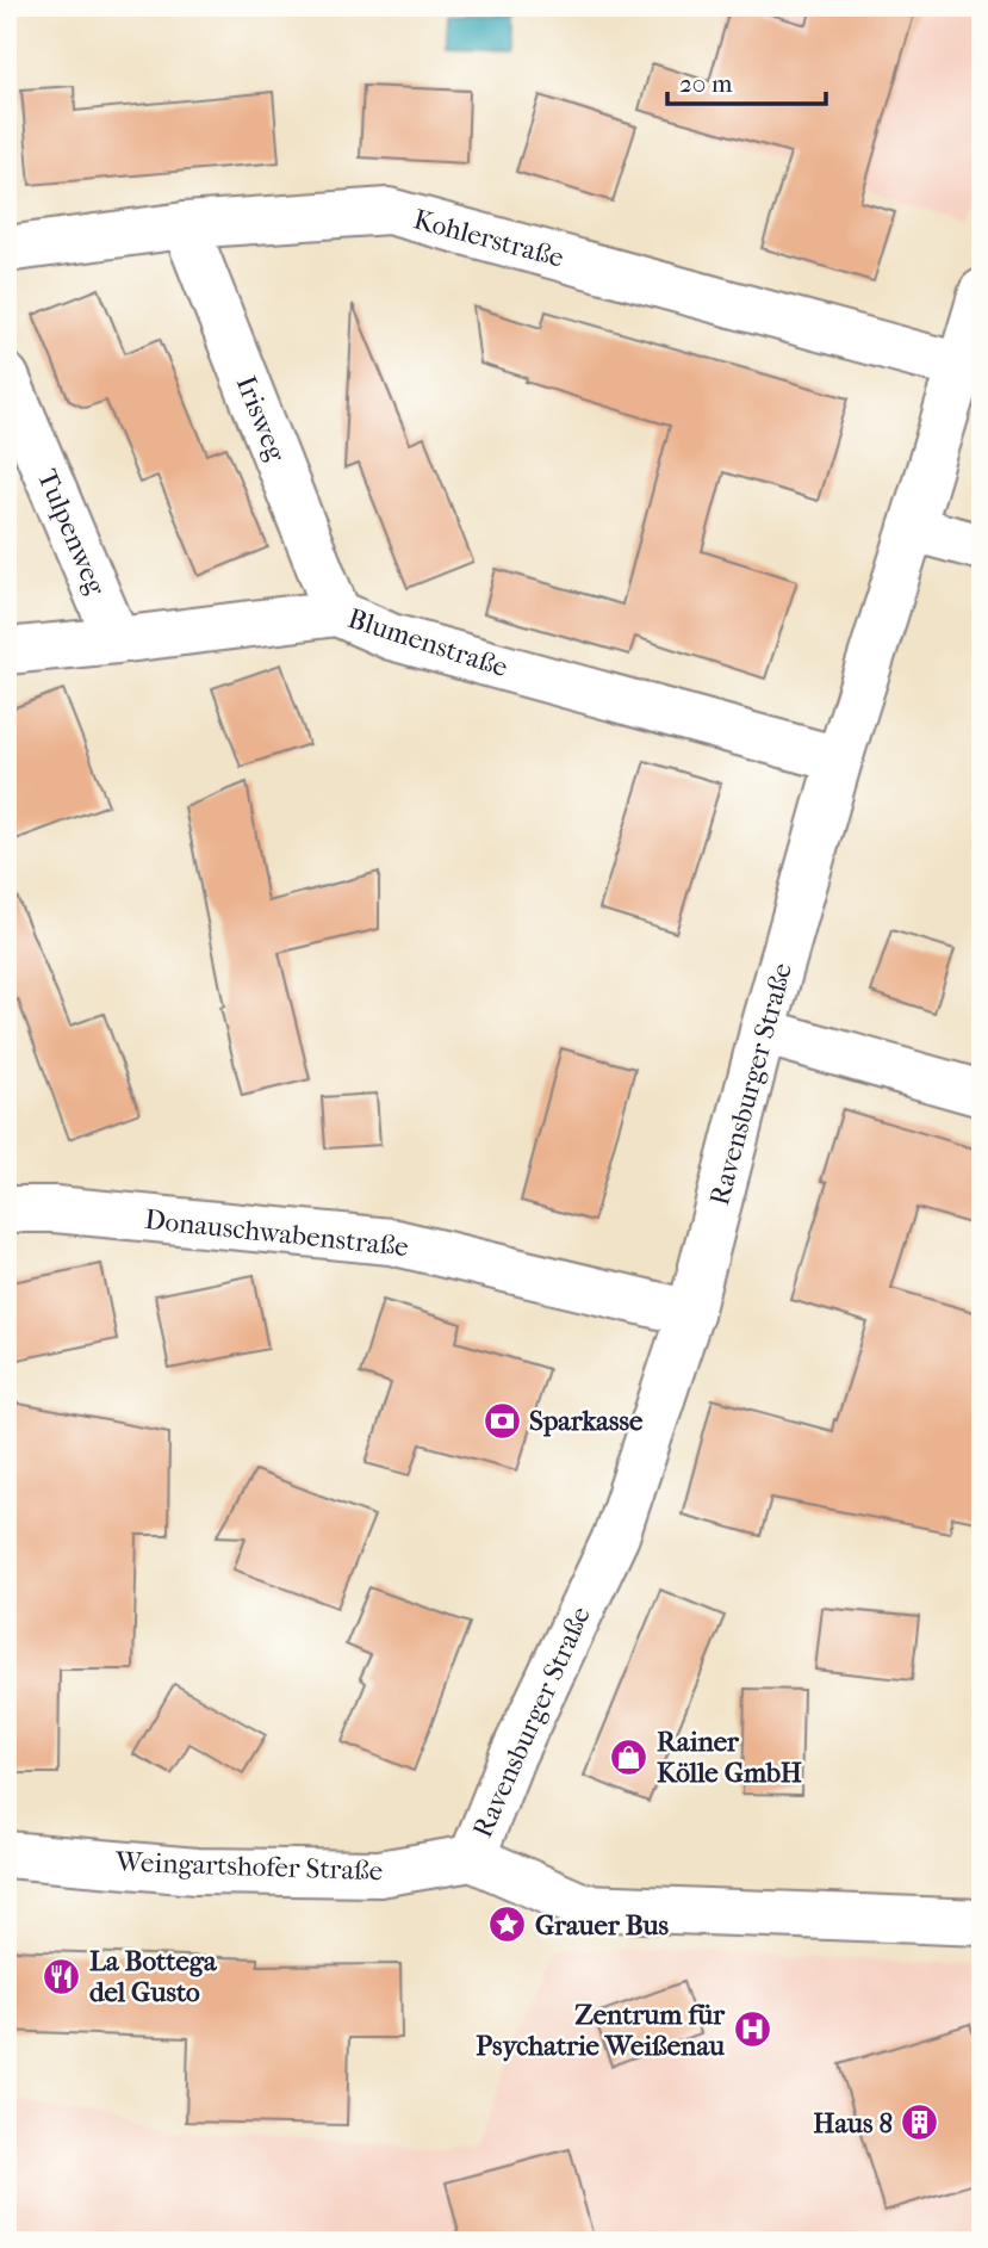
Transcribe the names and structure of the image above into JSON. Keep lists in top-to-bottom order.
{
  "streets": {
    "street": [
      "Kohlerstraße",
      "Irisweg",
      "Tulpenweg",
      "Blumenstraße",
      "Ravensburger Straße",
      "Donauschwabenstraße",
      "Weingartshofer Straße"
    ]
  },
  "crossings": [
    ["Kohlerstraße", "Irisweg"],
    ["Kohlerstraße", "Ravensburger Straße"],
    ["Irisweg", "Blumenstraße"],
    ["Tulpenweg", "Blumenstraße"],
    ["Blumenstraße", "Ravensburger Straße"],
    ["Ravensburger Straße", "Donauschwabenstraße"],
    ["Ravensburger Straße", "Weingartshofer Straße"]
  ],
  "places": {
    "bank": ["Sparkasse"],
    "shop": ["Rainer Kölle GmbH"],
    "place": ["Grauer Bus"],
    "restaurant": ["La Bottega del Gusto"],
    "hospital": ["Zentrum für Psychatrie Weißenau"],
    "building": ["Haus 8"]
  },
  "scale_bar": "20 m"
}
